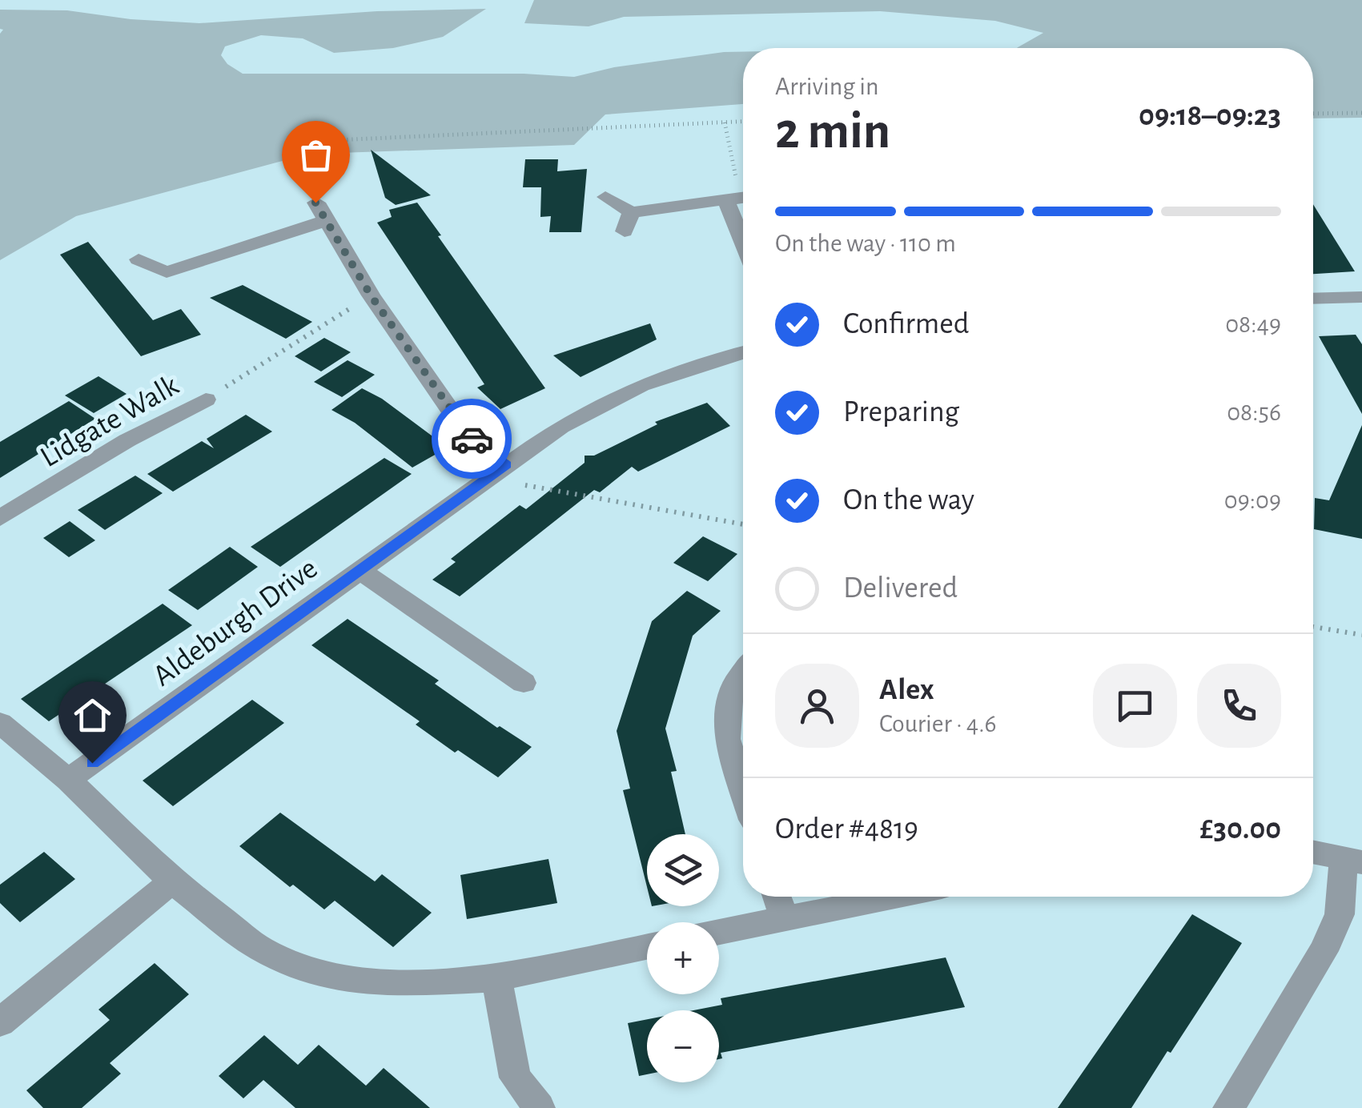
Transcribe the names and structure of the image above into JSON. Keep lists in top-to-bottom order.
{
  "streets": {
    "street": ["Lidgate Walk", "Aldeburgh Drive"]
  },
  "page": {
    "heading": ["2 min", "Arriving in", "09:18–09:23"],
    "panel": [
      "Alex",
      "Courier · 4.6",
      "Order #4819",
      "£30.00"
    ],
    "bar": "On the way · 110 m",
    "list": [
      ["Confirmed", "08:49"],
      ["Preparing", "08:56"],
      ["On the way", "09:09"],
      "Delivered"
    ],
    "map_buttons": ["+", "−"]
  }
}
